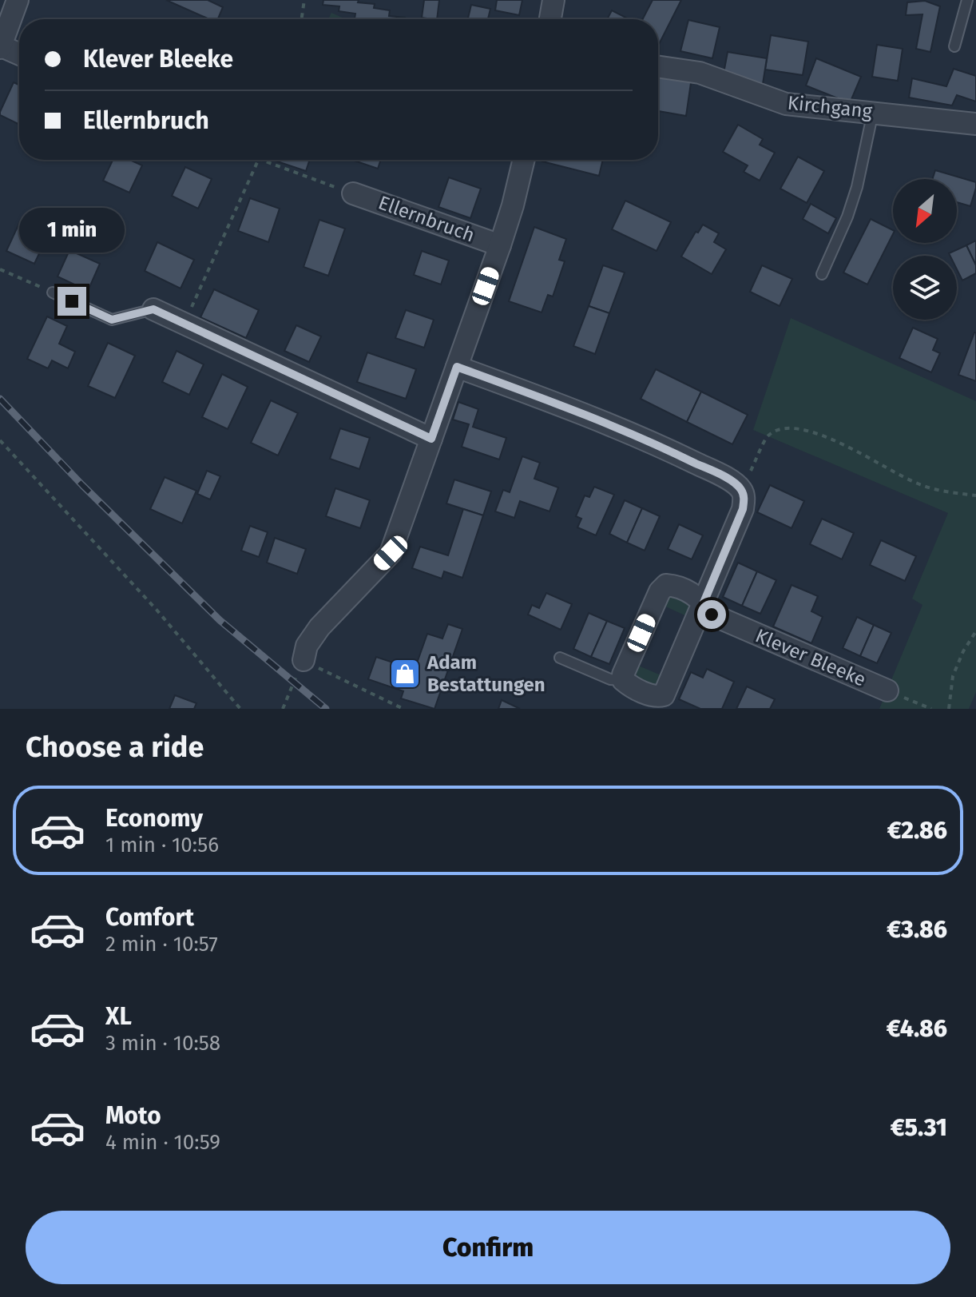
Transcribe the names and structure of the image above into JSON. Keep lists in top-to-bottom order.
{
  "streets": {
    "street": ["Kirchgang", "Ellernbruch", "Klever Bleeke"]
  },
  "places": {
    "shop": ["Adam Bestattungen"]
  },
  "north": "bottom left",
  "page": {
    "banner": ["Klever Bleeke", "Ellernbruch"],
    "bubble": "1 min",
    "heading": "Choose a ride",
    "list": [
      {
        "name": "Economy",
        "note": "1 min · 10:56",
        "value": "€2.86"
      },
      {
        "name": "Comfort",
        "note": "2 min · 10:57",
        "value": "€3.86"
      },
      {
        "name": "XL",
        "note": "3 min · 10:58",
        "value": "€4.86"
      },
      {
        "name": "Moto",
        "note": "4 min · 10:59",
        "value": "€5.31"
      }
    ],
    "buttons": "Confirm"
  }
}
